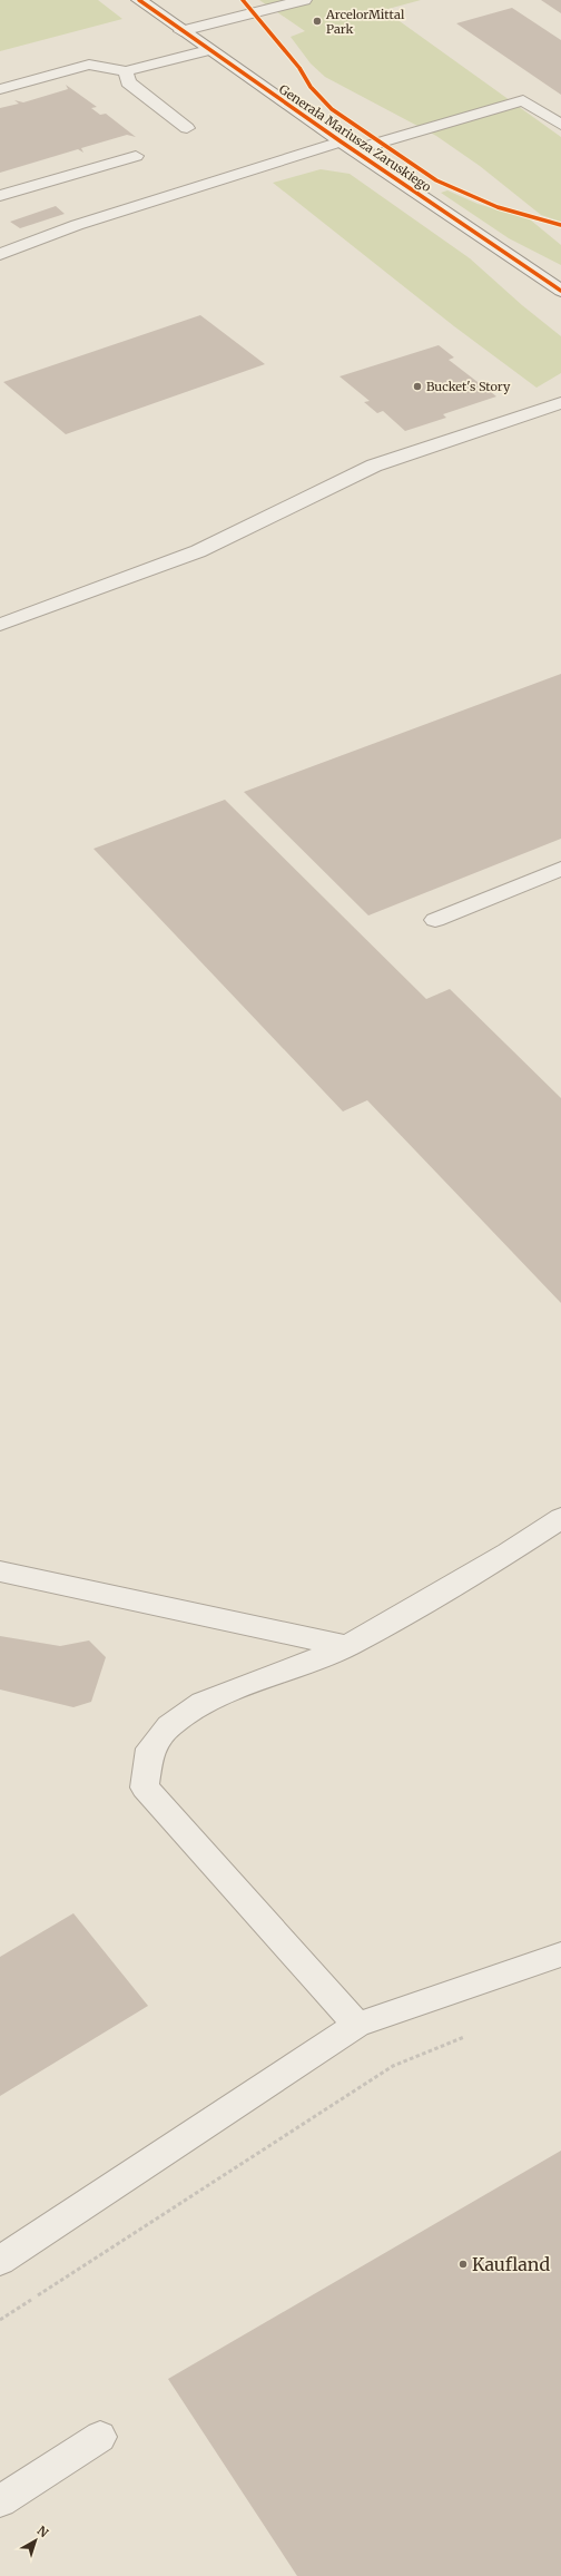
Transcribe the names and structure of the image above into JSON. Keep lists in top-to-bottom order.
{
  "streets": {
    "street": ["Generała Mariusza Zaruskiego"]
  },
  "places": ["ArcelorMittal Park", "Bucket's Story", "Kaufland"],
  "north": "top right"
}
